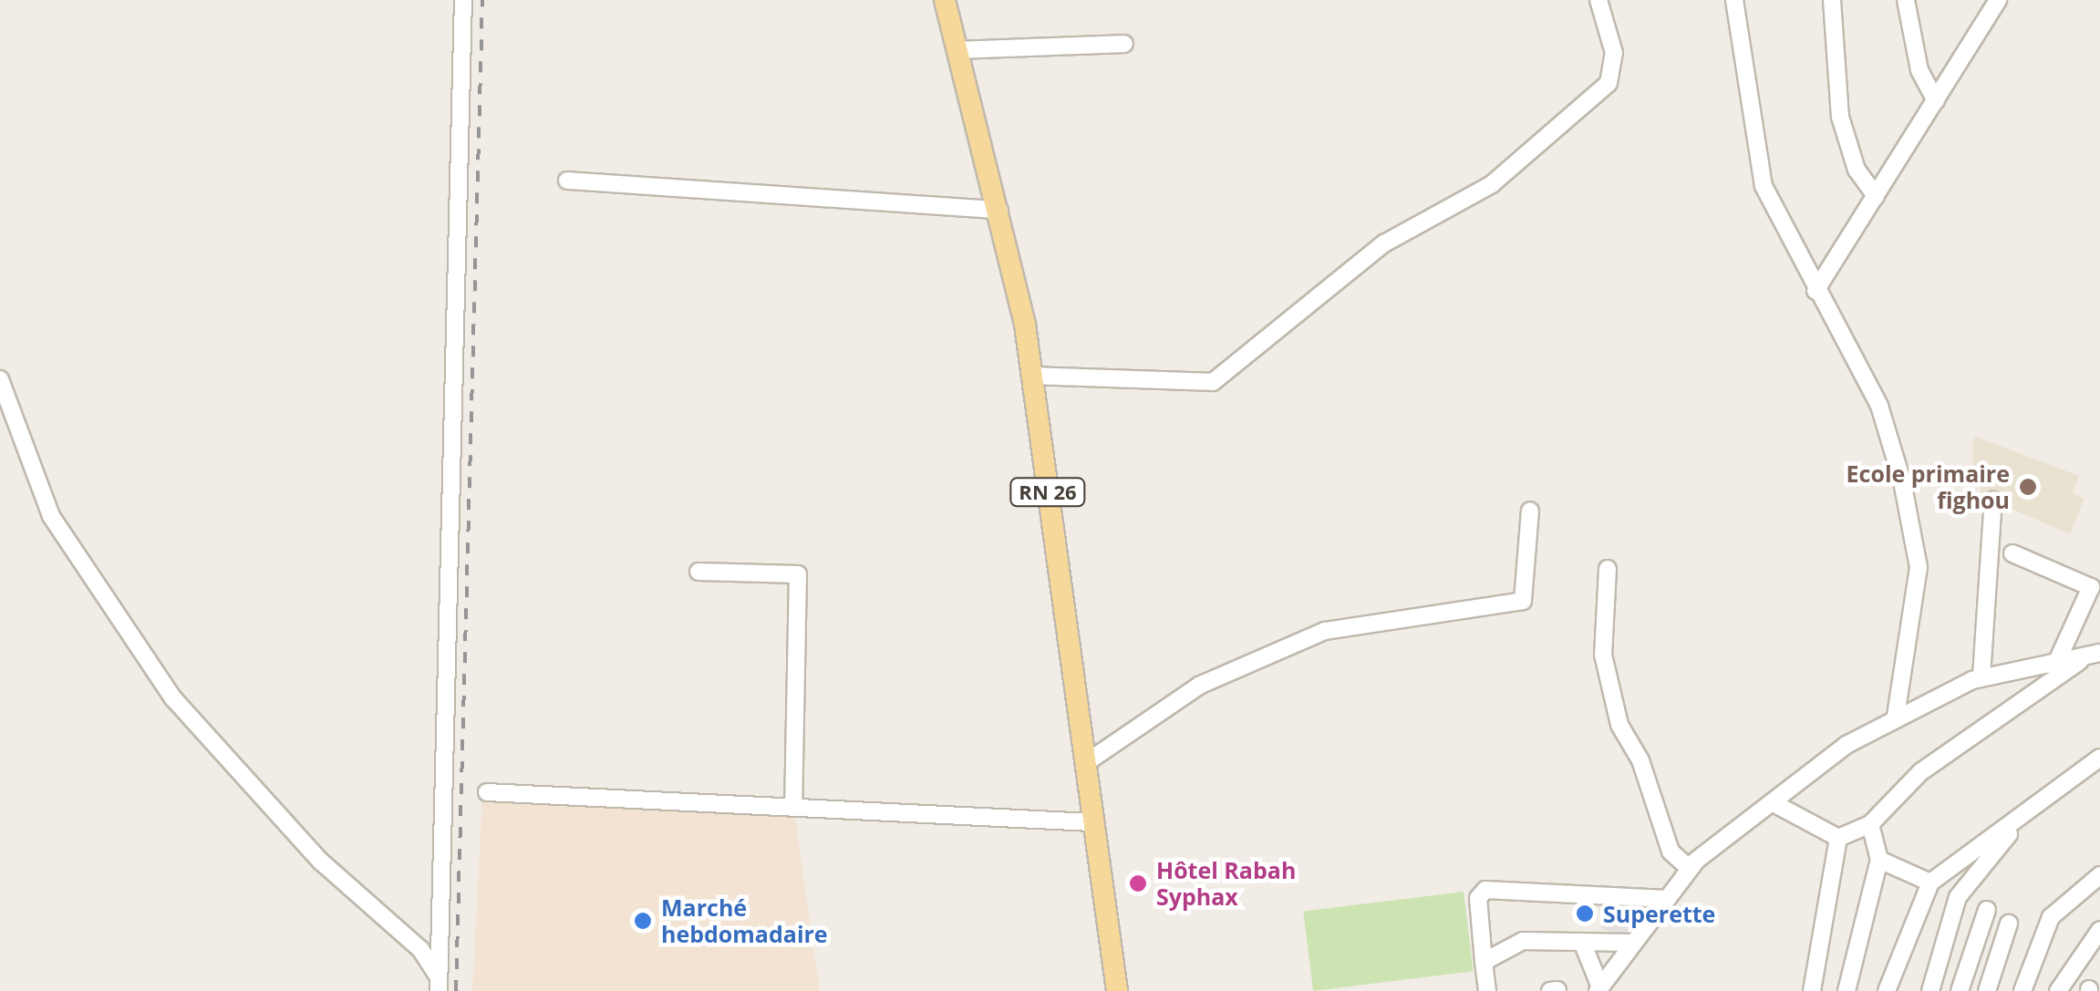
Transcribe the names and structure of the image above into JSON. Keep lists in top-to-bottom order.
{
  "streets": {
    "main road": ["RN 26"]
  },
  "places": [
    "Ecole primaire fighou",
    "Hôtel Rabah Syphax",
    "Superette",
    "Marché hebdomadaire"
  ]
}
